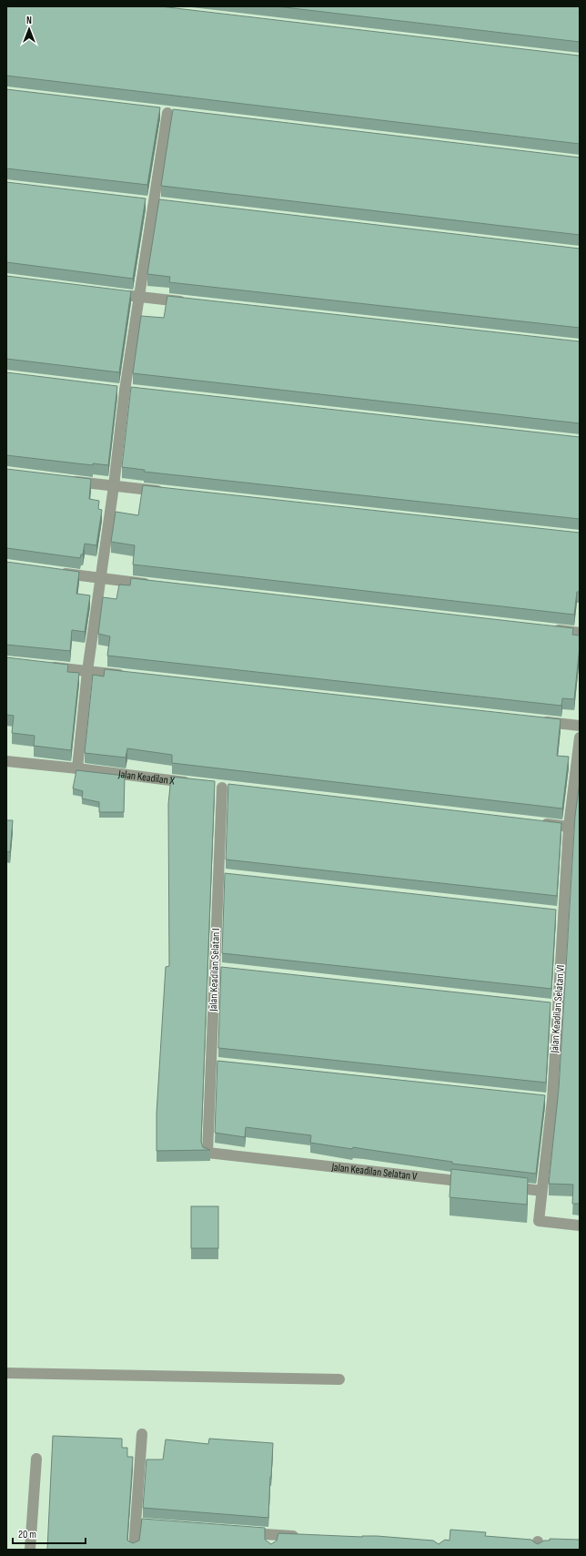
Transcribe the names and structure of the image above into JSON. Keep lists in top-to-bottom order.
{
  "streets": {
    "street": [
      "Jalan Keadilan X",
      "Jalan Keadilan Selatan I",
      "Jalan Keadilan Selatan VI",
      "Jalan Keadilan Selatan V"
    ]
  },
  "crossings": [
    ["Jalan Keadilan Selatan I", "Jalan Keadilan Selatan V"]
  ],
  "scale_bar": "20 m",
  "north": "top"
}
